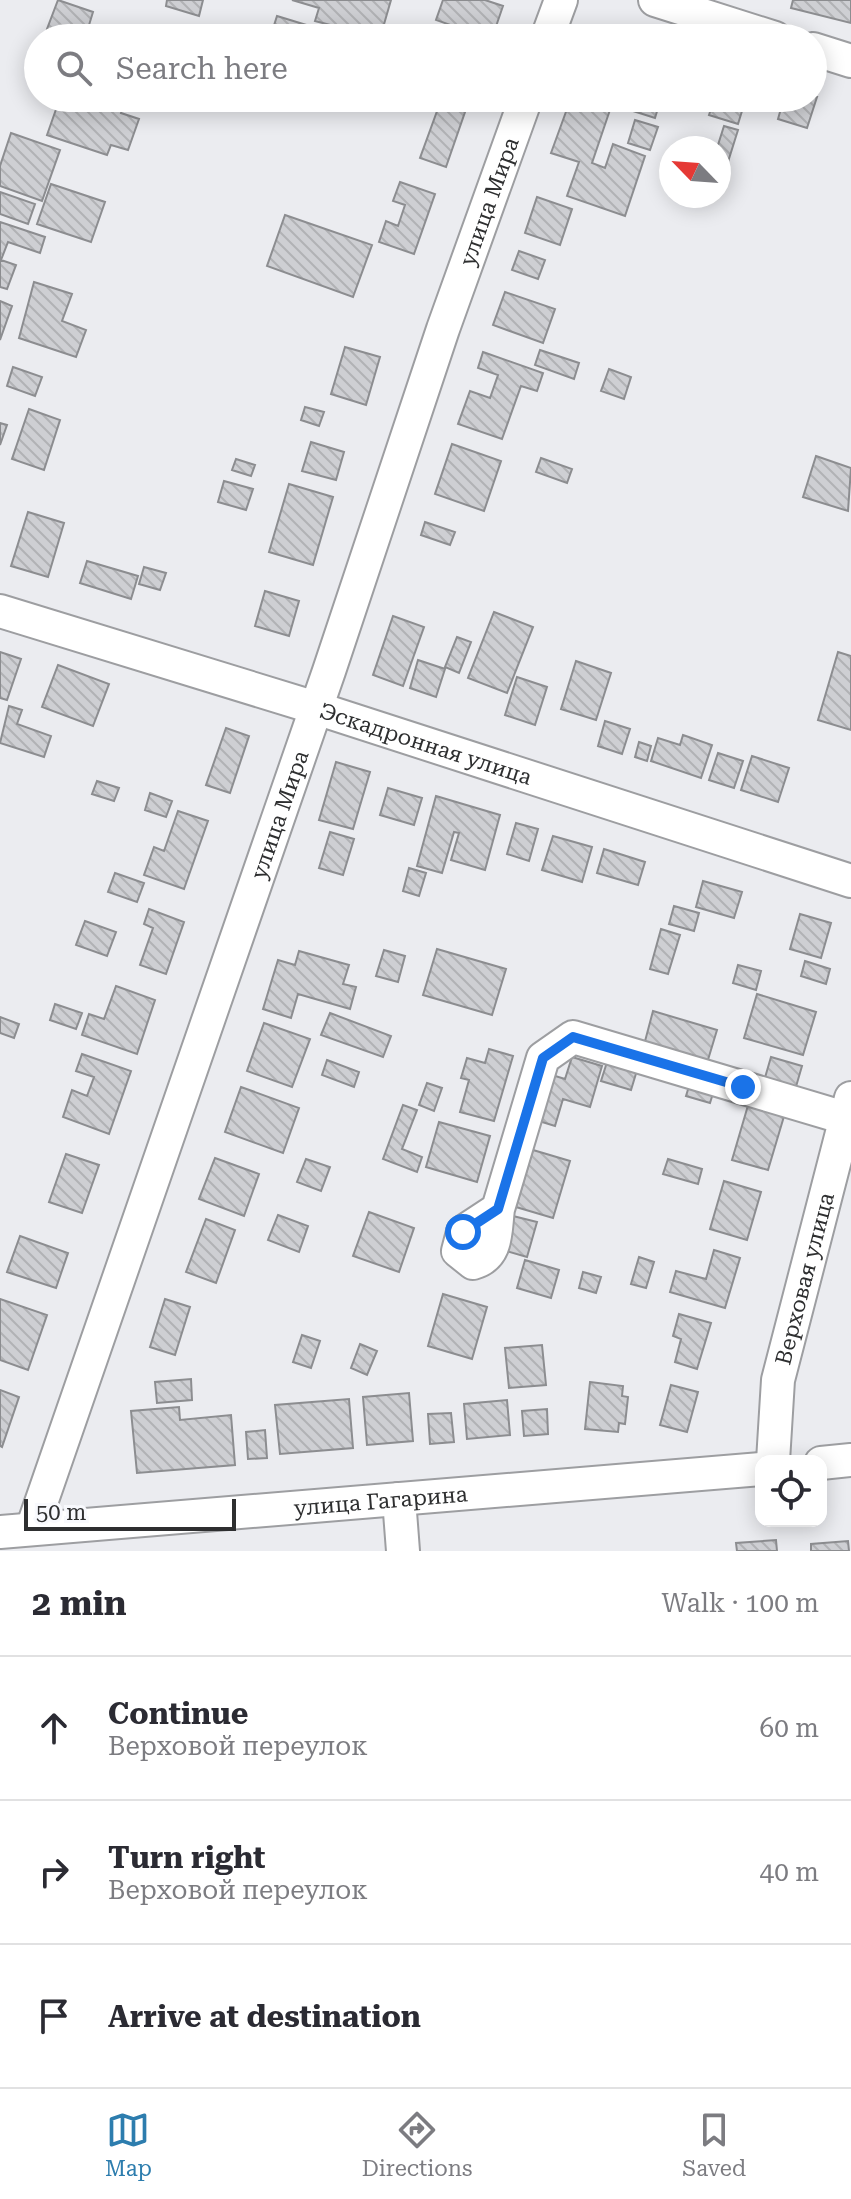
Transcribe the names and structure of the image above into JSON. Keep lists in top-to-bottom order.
{
  "streets": {
    "street": [
      "улица Мира",
      "Эскадронная улица",
      "Верховая улица",
      "улица Гагарина"
    ]
  },
  "crossings": [
    ["улица Мира", "Эскадронная улица"],
    ["улица Мира", "улица Гагарина"]
  ],
  "scale_bar": "50 m",
  "north": "top left",
  "page": {
    "search": "Search here",
    "scale": "50 m",
    "heading": ["2 min", "Walk · 100 m"],
    "list": [
      ["Continue", "Верховой переулок", "60 m"],
      ["Turn right", "Верховой переулок", "40 m"],
      "Arrive at destination"
    ],
    "nav": ["Map", "Directions", "Saved"]
  }
}
